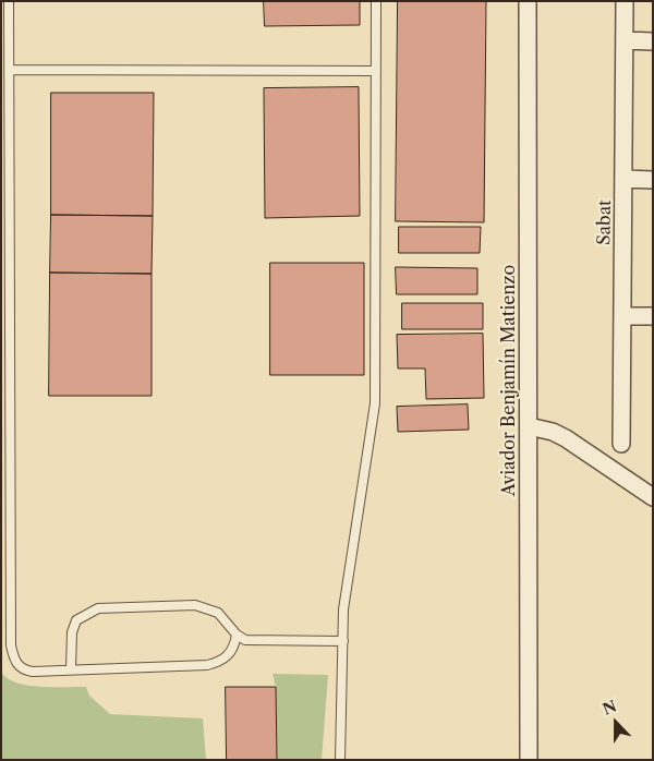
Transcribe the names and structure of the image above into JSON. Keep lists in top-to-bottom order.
{
  "streets": {
    "street": ["Sabat", "Aviador Benjamín Matienzo"]
  },
  "north": "top"
}
